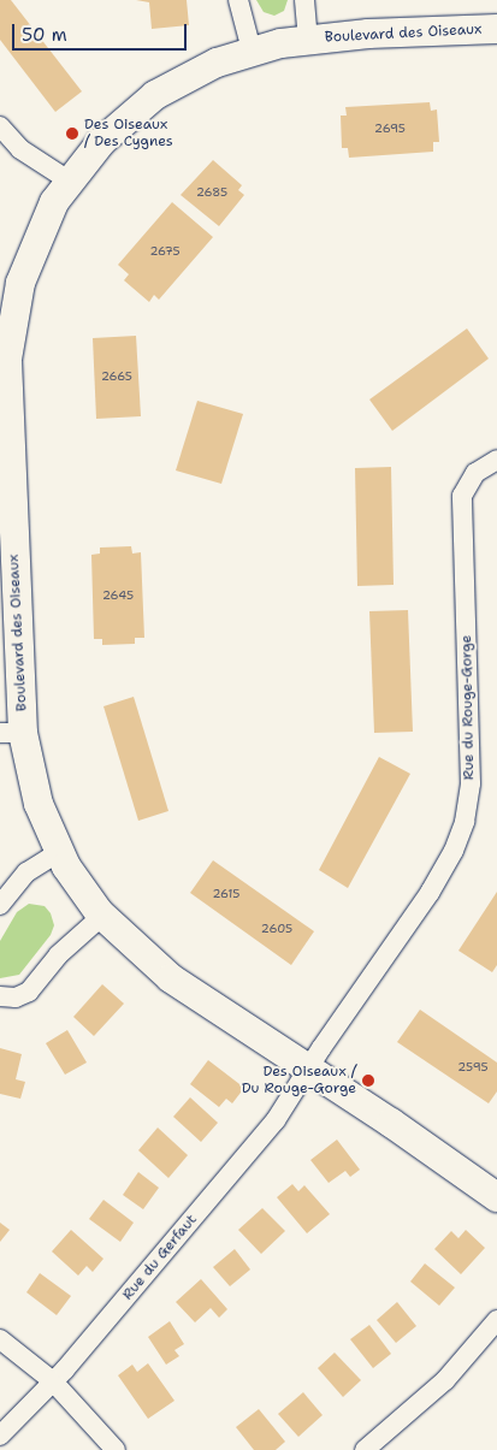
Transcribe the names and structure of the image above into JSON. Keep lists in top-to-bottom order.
{
  "streets": {
    "street": ["Boulevard des Oiseaux", "Rue du Rouge-Gorge", "Rue du Gerfaut"]
  },
  "crossings": [
    ["Boulevard des Oiseaux", "Rue du Rouge-Gorge"],
    ["Boulevard des Oiseaux", "Rue du Gerfaut"],
    ["Rue du Rouge-Gorge", "Rue du Gerfaut"]
  ],
  "places": ["Des Oiseaux / Des Cygnes", "Des Oiseaux / Du Rouge-Gorge"],
  "house_numbers": [
    "2695",
    "2685",
    "2675",
    "2665",
    "2645",
    "2615",
    "2605",
    "2595"
  ],
  "scale_bar": "50 m"
}
